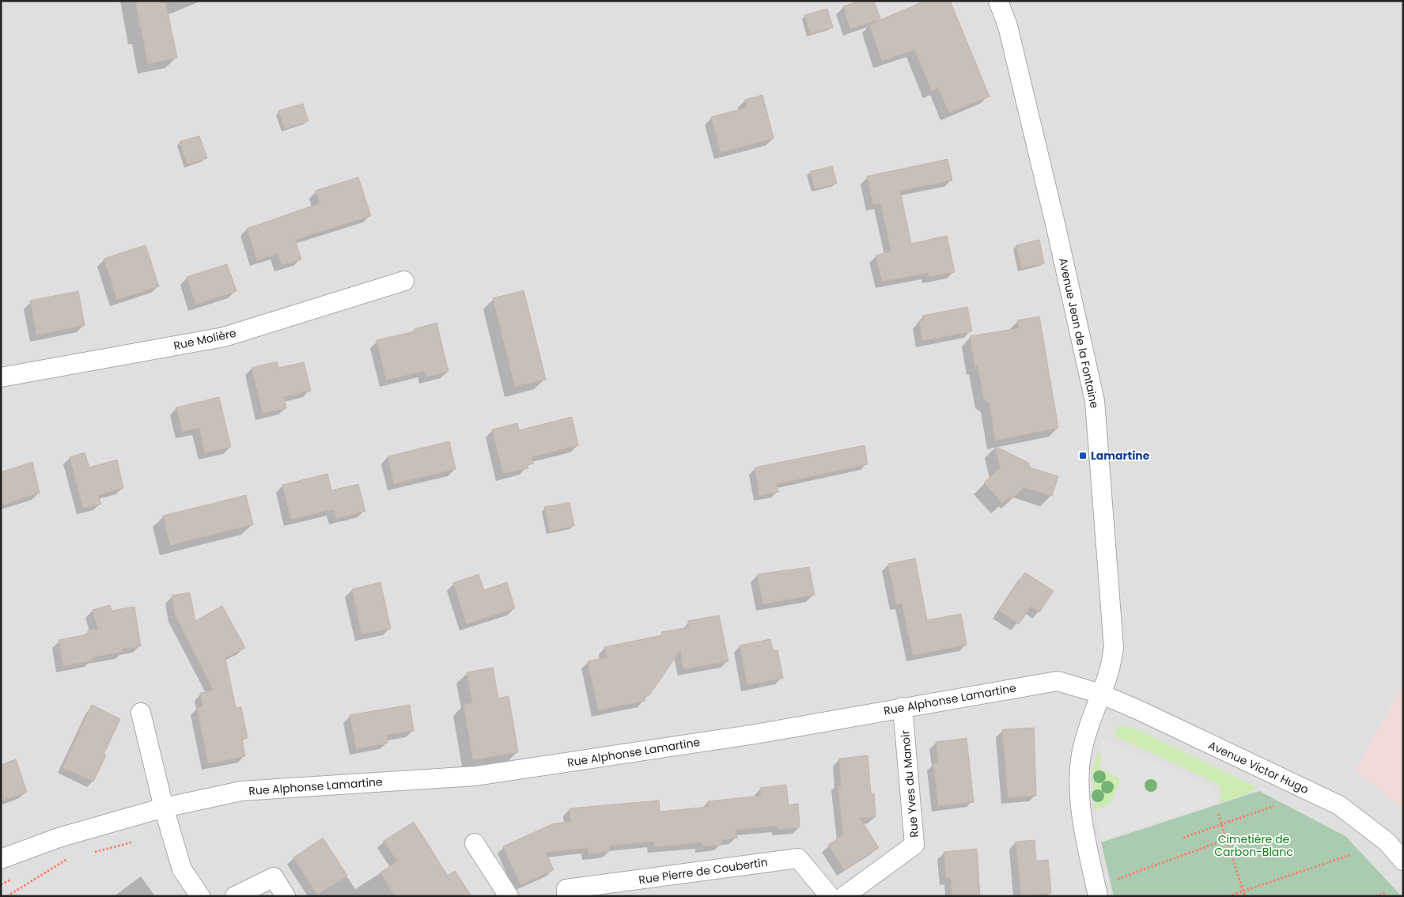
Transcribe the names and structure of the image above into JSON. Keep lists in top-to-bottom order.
{
  "streets": {
    "street": [
      "Avenue Jean de la Fontaine",
      "Rue Molière",
      "Rue Alphonse Lamartine",
      "Avenue Victor Hugo",
      "Rue Yves du Manoir",
      "Rue Pierre de Coubertin"
    ]
  },
  "crossings": [
    ["Avenue Jean de la Fontaine", "Rue Alphonse Lamartine"],
    ["Avenue Jean de la Fontaine", "Avenue Victor Hugo"],
    ["Rue Alphonse Lamartine", "Avenue Victor Hugo"],
    ["Rue Alphonse Lamartine", "Rue Yves du Manoir"]
  ],
  "parks": ["Cimetière de Carbon-Blanc"],
  "places": {
    "transit": ["Lamartine"]
  }
}
